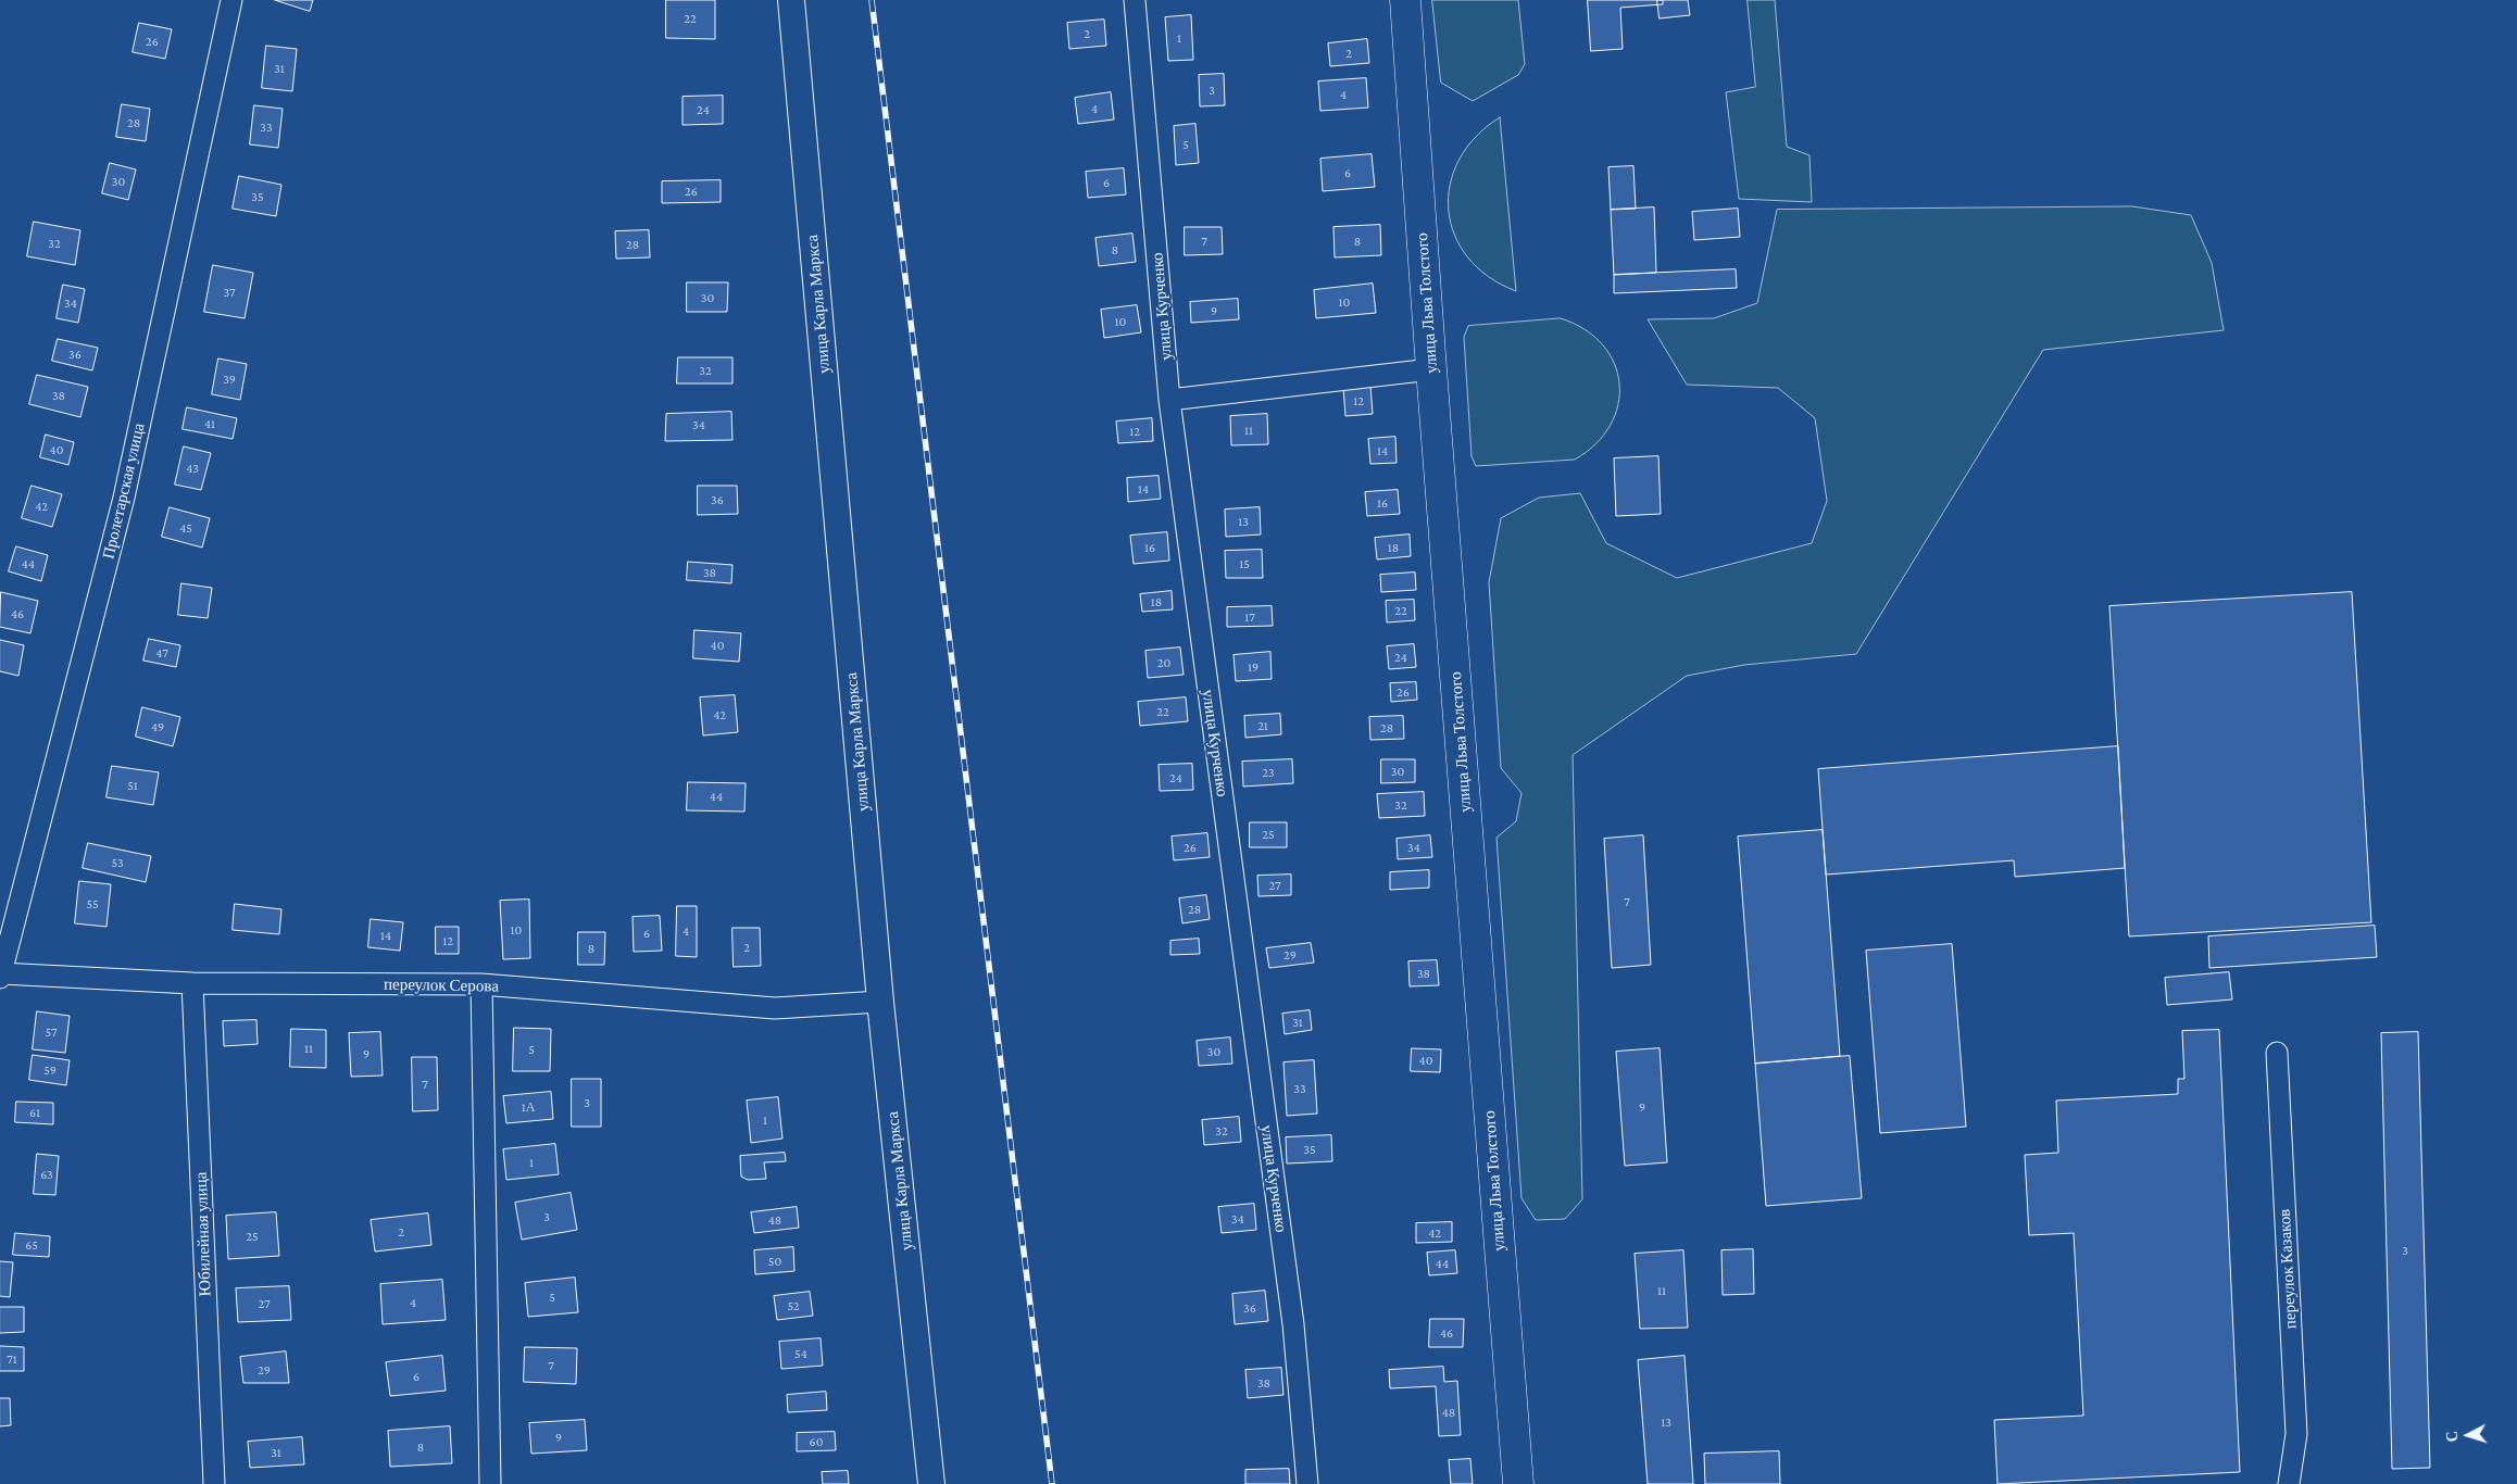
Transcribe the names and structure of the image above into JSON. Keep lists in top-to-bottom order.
{
  "streets": {
    "main road": ["улица Льва Толстого"],
    "street": [
      "улица Карла Маркса",
      "улица Курченко",
      "Пролетарская улица",
      "переулок Серова",
      "Юбилейная улица",
      "переулок Казаков"
    ]
  },
  "crossings": [
    ["улица Карла Маркса", "переулок Серова"],
    ["Пролетарская улица", "переулок Серова"],
    ["переулок Серова", "Юбилейная улица"]
  ],
  "house_numbers": [
    "22",
    "2",
    "1",
    "26",
    "2",
    "31",
    "3",
    "4",
    "4",
    "24",
    "28",
    "33",
    "5",
    "6",
    "30",
    "6",
    "26",
    "35",
    "7",
    "8",
    "32",
    "28",
    "8",
    "37",
    "30",
    "10",
    "34",
    "9",
    "10",
    "36",
    "32",
    "39",
    "38",
    "12",
    "41",
    "34",
    "11",
    "12",
    "40",
    "14",
    "43",
    "14",
    "36",
    "16",
    "42",
    "13",
    "45",
    "16",
    "18",
    "44",
    "15",
    "38",
    "18",
    "22",
    "46",
    "17",
    "40",
    "47",
    "24",
    "20",
    "19",
    "26",
    "22",
    "42",
    "21",
    "49",
    "28",
    "30",
    "23",
    "24",
    "51",
    "44",
    "32",
    "25",
    "26",
    "34",
    "53",
    "27",
    "7",
    "55",
    "28",
    "10",
    "4",
    "6",
    "14",
    "12",
    "2",
    "8",
    "29",
    "38",
    "31",
    "57",
    "11",
    "5",
    "30",
    "9",
    "40",
    "59",
    "7",
    "33",
    "3",
    "1А",
    "9",
    "61",
    "1",
    "32",
    "35",
    "1",
    "63",
    "3",
    "34",
    "48",
    "2",
    "42",
    "25",
    "65",
    "3",
    "50",
    "44",
    "11",
    "5",
    "4",
    "27",
    "52",
    "36",
    "46",
    "54",
    "71",
    "7",
    "29",
    "6",
    "38",
    "48",
    "13",
    "9",
    "60",
    "8",
    "31"
  ],
  "north": "left"
}
